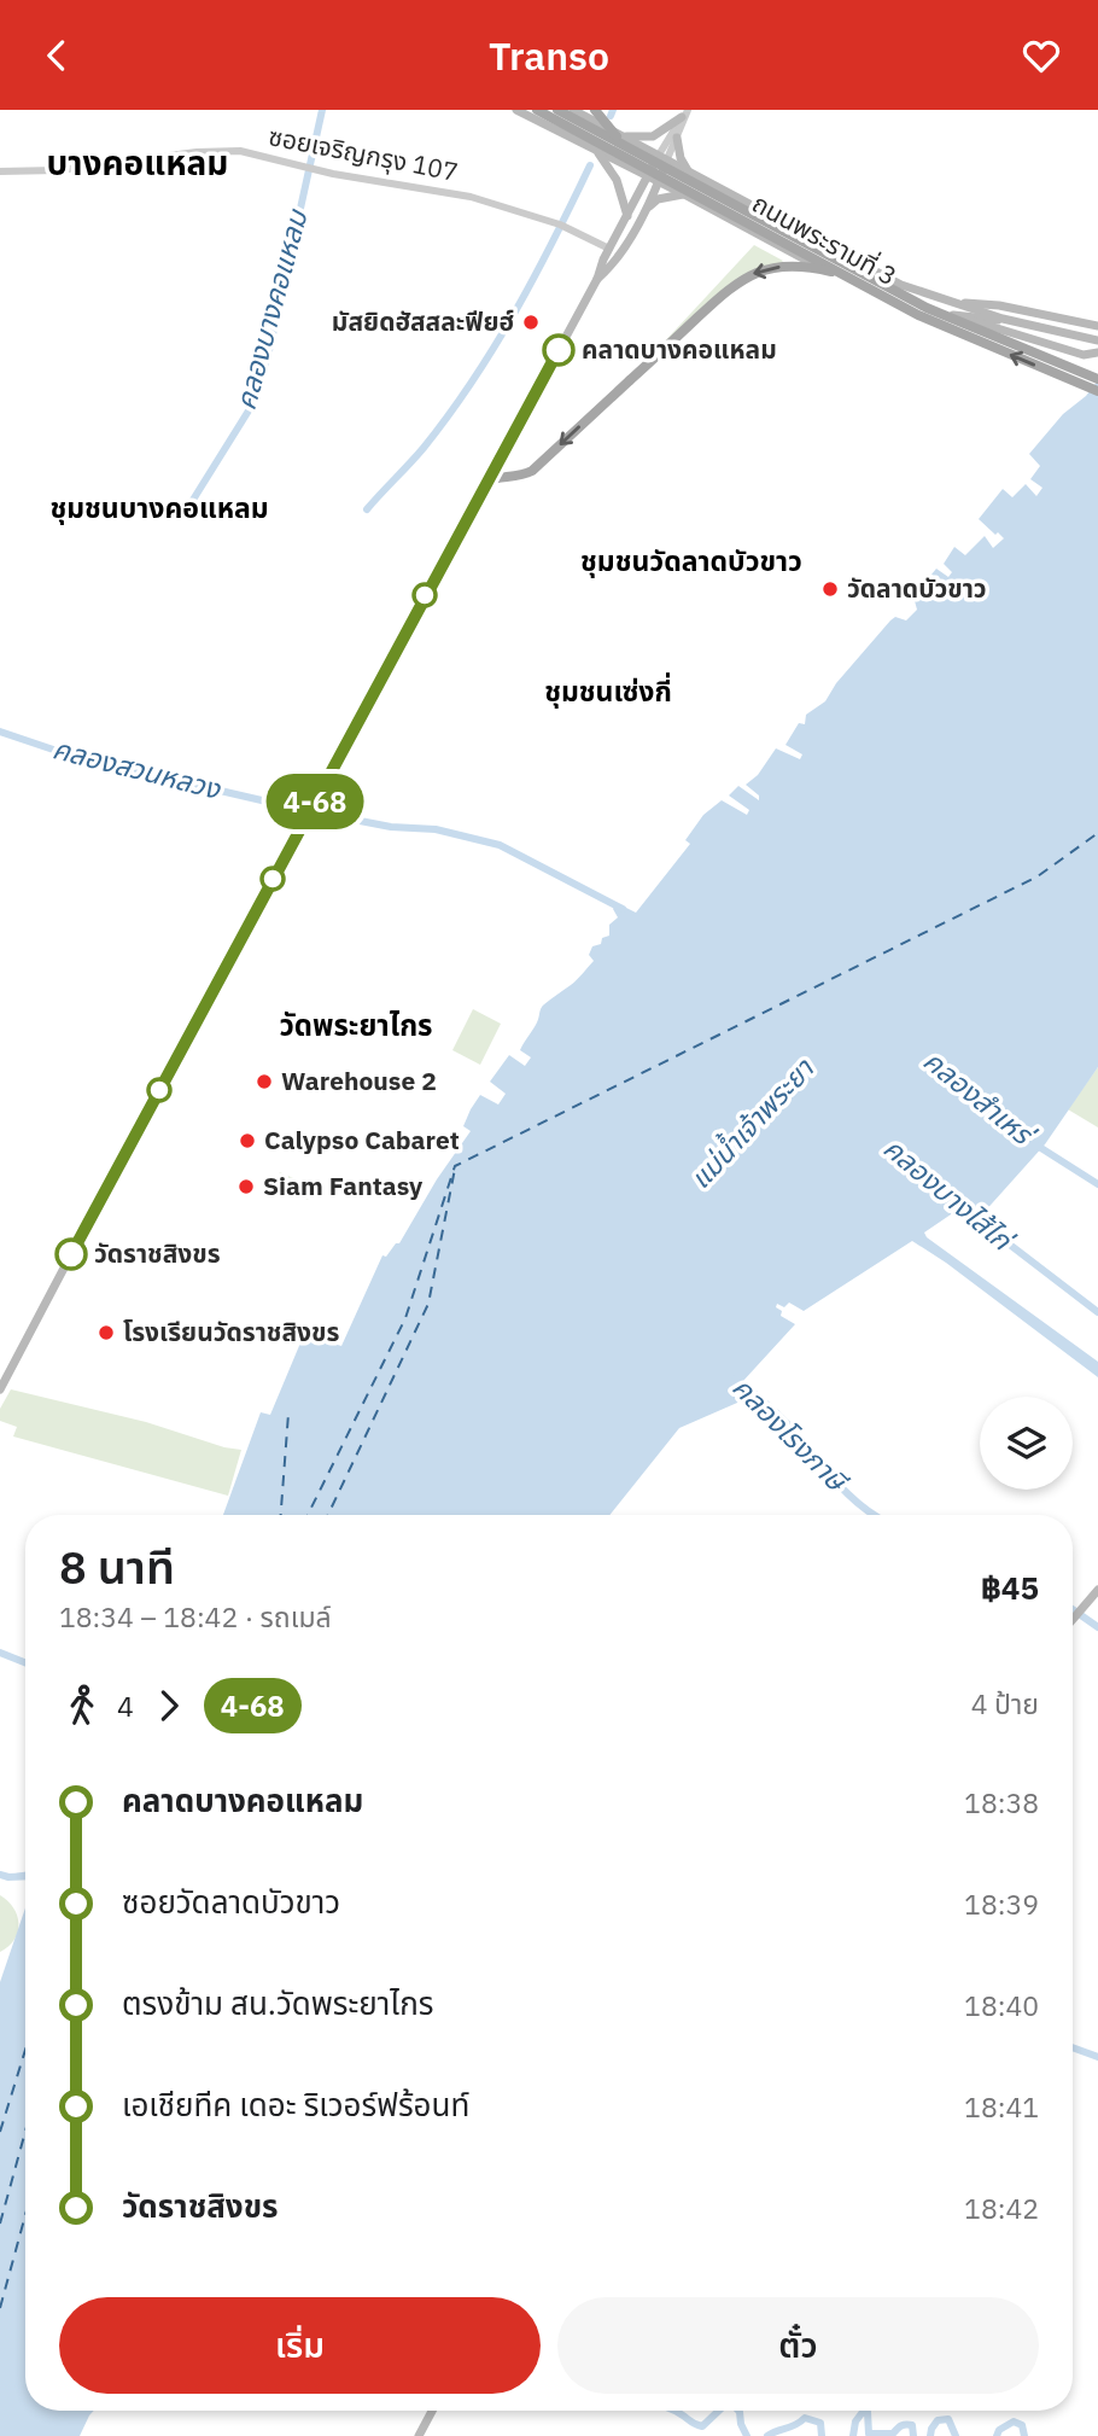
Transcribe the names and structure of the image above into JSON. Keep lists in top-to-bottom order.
{
  "streets": {
    "main road": ["ถนนพระรามที่ 3"],
    "street": ["ซอยเจริญกรุง 107"]
  },
  "districts": [
    "บางคอแหลม",
    "ชุมชนบางคอแหลม",
    "ชุมชนวัดลาดบัวขาว",
    "ชุมชนเซ่งกี่",
    "วัดพระยาไกร"
  ],
  "water": [
    "คลองบางคอแหลม",
    "คลองสวนหลวง",
    "คลองสำเหร่",
    "แม่น้ำเจ้าพระยา",
    "คลองบางไส้ไก่",
    "คลองโรงภาษี"
  ],
  "places": [
    "มัสยิดฮัสสละฟียฮ์",
    "คลาดบางคอแหลม",
    "วัดลาดบัวขาว",
    "Warehouse 2",
    "Calypso Cabaret",
    "Siam Fantasy",
    "วัดราชสิงขร",
    "โรงเรียนวัดราชสิงขร"
  ],
  "lines": ["bus line 4-68"],
  "page": {
    "header": "Transo",
    "on_map": "4-68",
    "heading": ["8 นาที", "18:34 – 18:42 · รถเมล์", "฿45"],
    "legs": ["4", "4-68", "4 ป้าย"],
    "list": [
      {
        "name": "คลาดบางคอแหลม",
        "value": "18:38"
      },
      {
        "name": "ซอยวัดลาดบัวขาว",
        "value": "18:39"
      },
      {
        "name": "ตรงข้าม สน.วัดพระยาไกร",
        "value": "18:40"
      },
      {
        "name": "เอเชียทีค เดอะ ริเวอร์ฟร้อนท์",
        "value": "18:41"
      },
      {
        "name": "วัดราชสิงขร",
        "value": "18:42"
      }
    ],
    "buttons": ["เริ่ม", "ตั๋ว"]
  }
}
